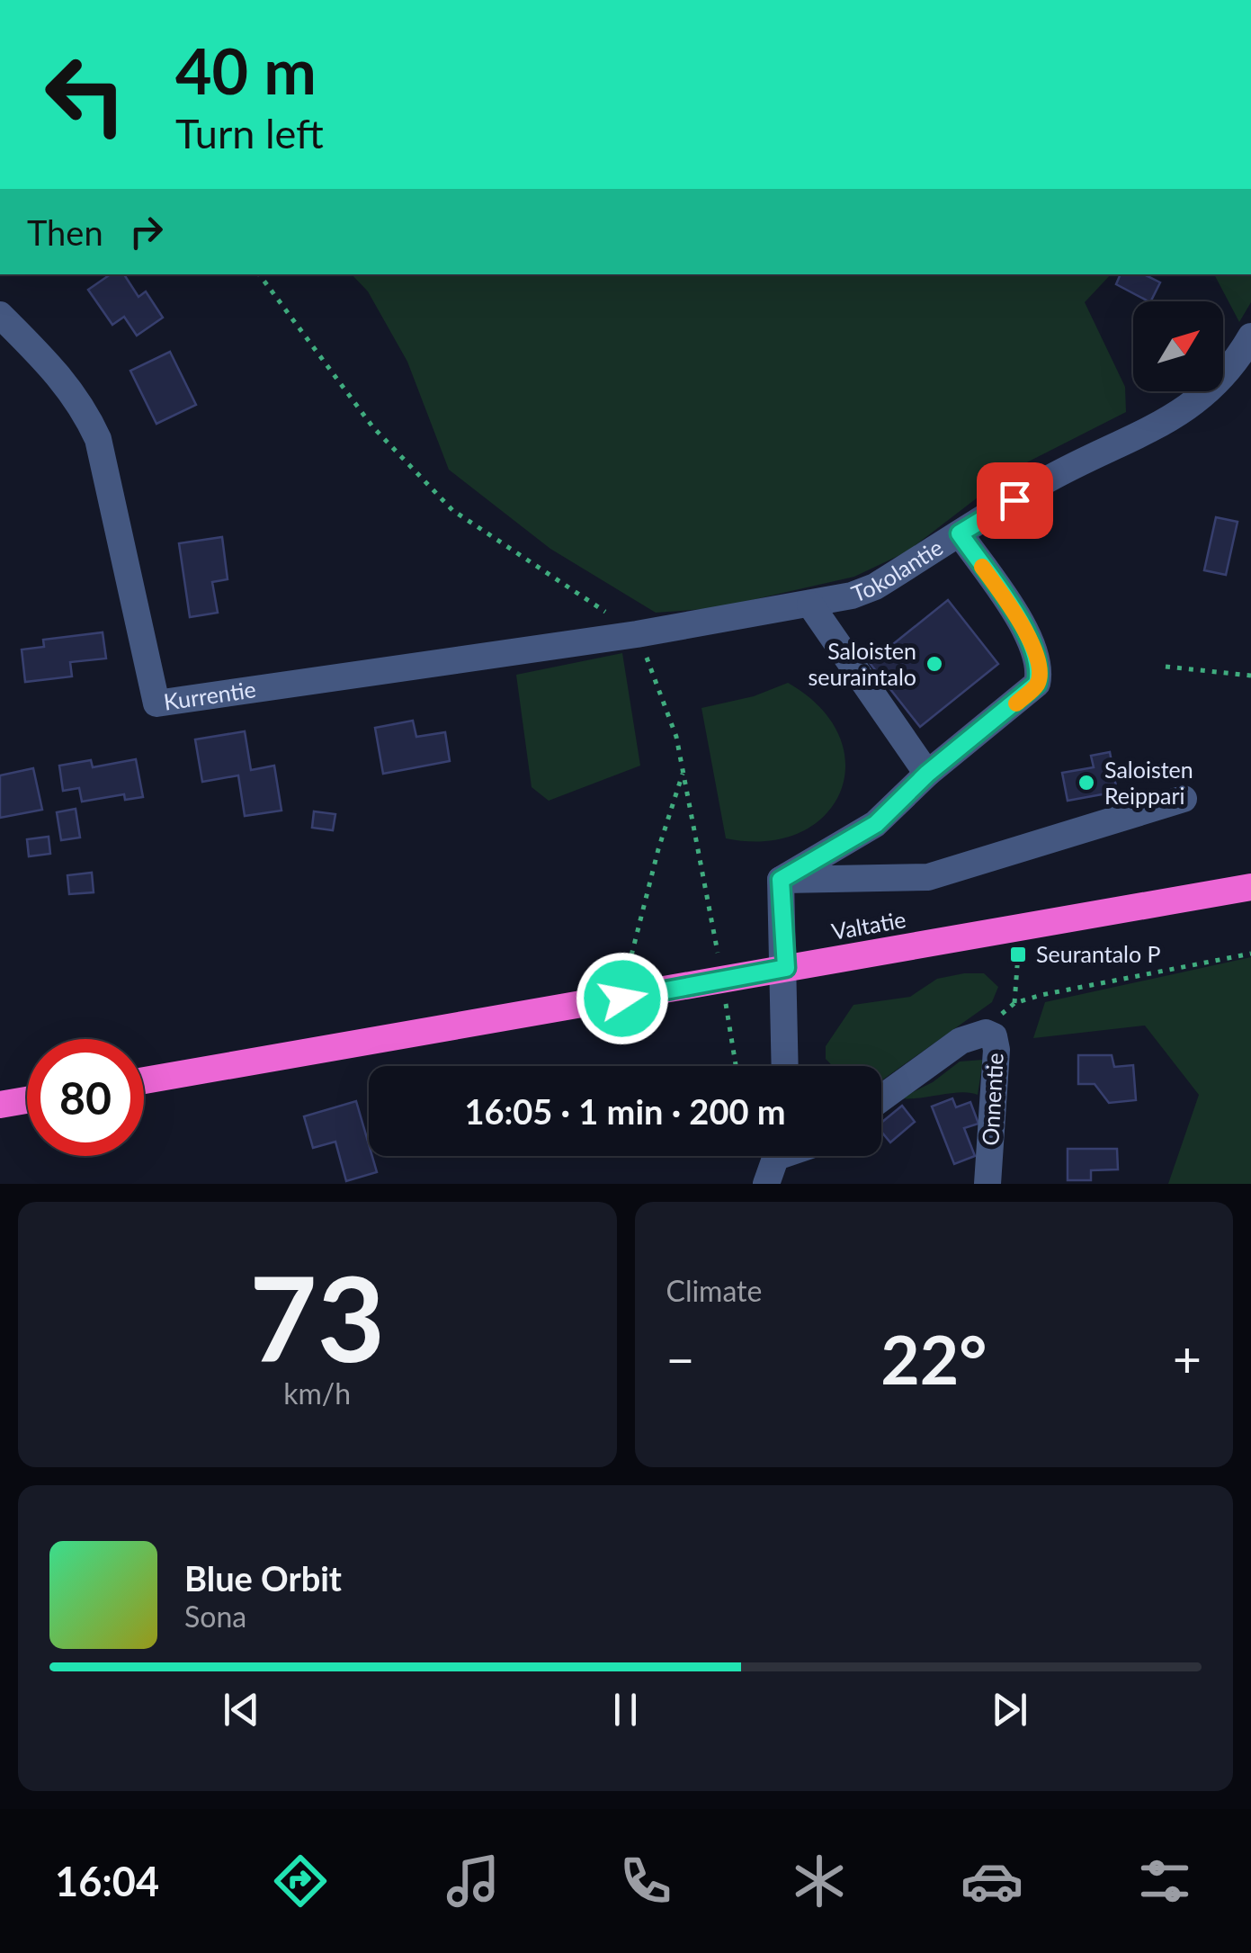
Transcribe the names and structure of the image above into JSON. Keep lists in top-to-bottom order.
{
  "streets": {
    "highway": ["Valtatie"],
    "street": ["Tokolantie", "Kurrentie", "Onnentie"]
  },
  "crossings": [
    ["Tokolantie", "Kurrentie"]
  ],
  "places": {
    "other": ["Saloisten seuraintalo", "Saloisten Reippari"],
    "transit": ["Seurantalo P"]
  },
  "north": "top right",
  "page": {
    "turn": ["40 m", "Turn left"],
    "then": "Then",
    "limit": "80",
    "trip": "16:05 · 1 min · 200 m",
    "tile": [
      ["73", "km/h"],
      "Climate"
    ],
    "heat": ["−", "22°", "+"],
    "song": ["Blue Orbit", "Sona"],
    "tabs": "16:04"
  }
}
